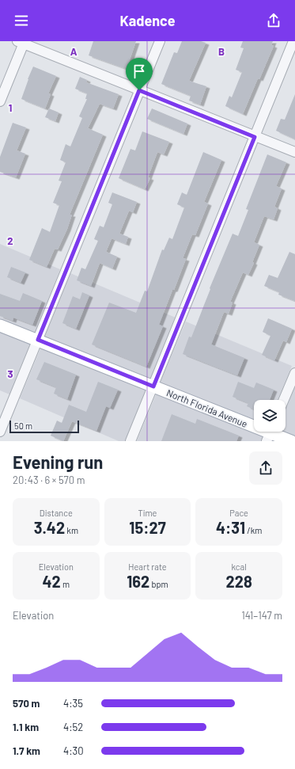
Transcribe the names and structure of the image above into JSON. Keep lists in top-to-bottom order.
{
  "streets": {
    "main road": ["North Florida Avenue"]
  },
  "scale_bar": "50 m",
  "page": {
    "header": "Kadence",
    "scale": "50 m",
    "heading": ["Evening run", "20:43 · 6 × 570 m"],
    "stats": [
      ["Distance", "3.42 km"],
      ["Time", "15:27"],
      ["Pace", "4:31 /km"],
      ["Elevation", "42 m"],
      ["Heart rate", "162 bpm"],
      ["kcal", "228"]
    ],
    "chart": ["Elevation", "141–147 m"],
    "list": [
      {
        "name": "570 m",
        "note": "4:35"
      },
      {
        "name": "1.1 km",
        "note": "4:52"
      },
      {
        "name": "1.7 km",
        "note": "4:30"
      }
    ]
  },
  "grid": {
    "columns": ["A", "B"],
    "rows": ["1", "2", "3"]
  }
}
